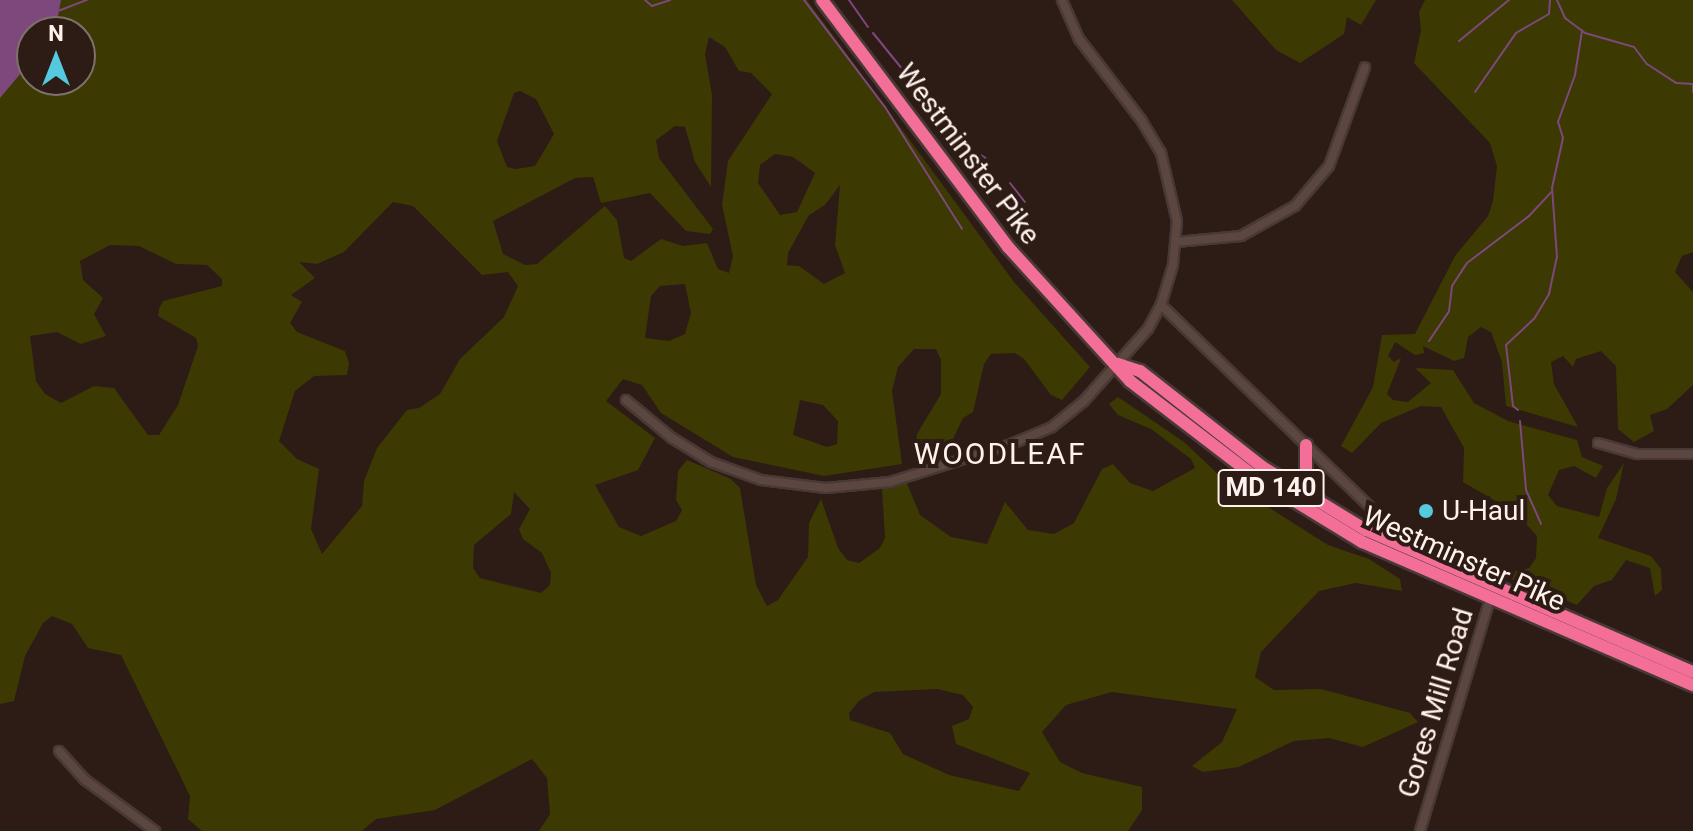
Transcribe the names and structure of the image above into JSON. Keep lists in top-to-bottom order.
{
  "streets": {
    "highway": ["Westminster Pike", "MD 140"],
    "street": ["Gores Mill Road"]
  },
  "crossings": [
    ["Westminster Pike", "Gores Mill Road"]
  ],
  "districts": ["WOODLEAF"],
  "places": ["U-Haul"],
  "north": "top"
}
